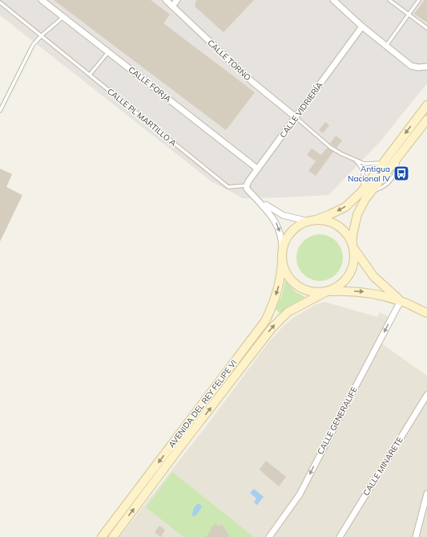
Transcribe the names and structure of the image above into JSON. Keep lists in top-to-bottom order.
{
  "streets": {
    "main road": ["AVENIDA DEL REY FELIPE VI"],
    "street": [
      "CALLE TORNO",
      "CALLE FORJA",
      "CALLE VIDRIERÍA",
      "CALLE GENERALIFE",
      "CALLE MINARETE"
    ],
    "lane": ["CALLE PL MARTILLO A"]
  },
  "crossings": [
    ["CALLE TORNO", "CALLE VIDRIERÍA"],
    ["CALLE FORJA", "CALLE VIDRIERÍA"],
    ["CALLE VIDRIERÍA", "CALLE PL MARTILLO A"]
  ],
  "one_way": ["CALLE GENERALIFE"],
  "places": {
    "bus stop": ["Antigua Nacional IV"]
  }
}
